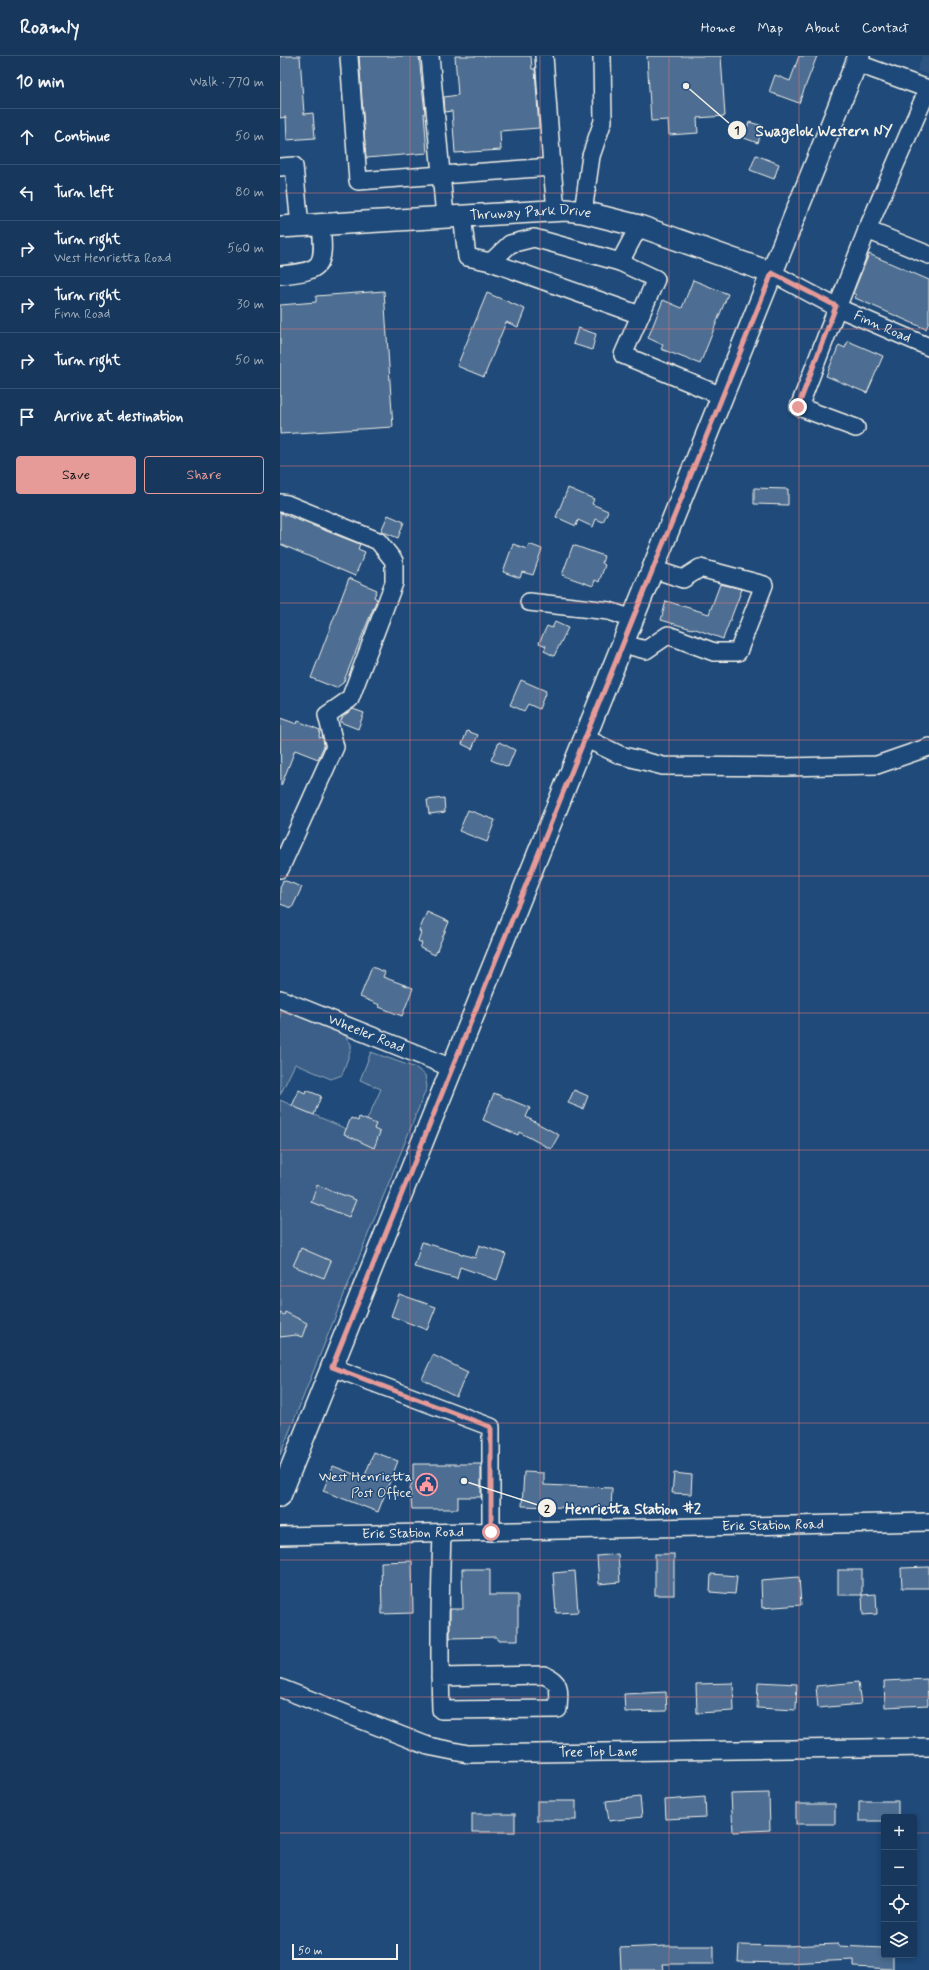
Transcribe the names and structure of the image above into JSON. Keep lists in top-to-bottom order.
{
  "streets": {
    "main road": ["Thruway Park Drive"],
    "street": [
      "Finn Road",
      "Wheeler Road",
      "Erie Station Road",
      "Tree Top Lane"
    ]
  },
  "crossings": [
    ["Thruway Park Drive", "Finn Road"]
  ],
  "places": {
    "other": ["Swagelok Western NY", "Henrietta Station #2"],
    "public building": ["West Henrietta Post Office"]
  },
  "scale_bar": "50 m",
  "page": {
    "header": "Roamly",
    "nav": [
      "Home",
      "Map",
      "About",
      "Contact"
    ],
    "heading": ["10 min", "Walk · 770 m"],
    "list": [
      ["Continue", "50 m"],
      ["Turn left", "80 m"],
      ["Turn right", "West Henrietta Road", "560 m"],
      ["Turn right", "Finn Road", "30 m"],
      ["Turn right", "50 m"],
      "Arrive at destination"
    ],
    "buttons": ["Save", "Share"],
    "map_buttons": ["+", "−"],
    "scale": "50 m"
  }
}
